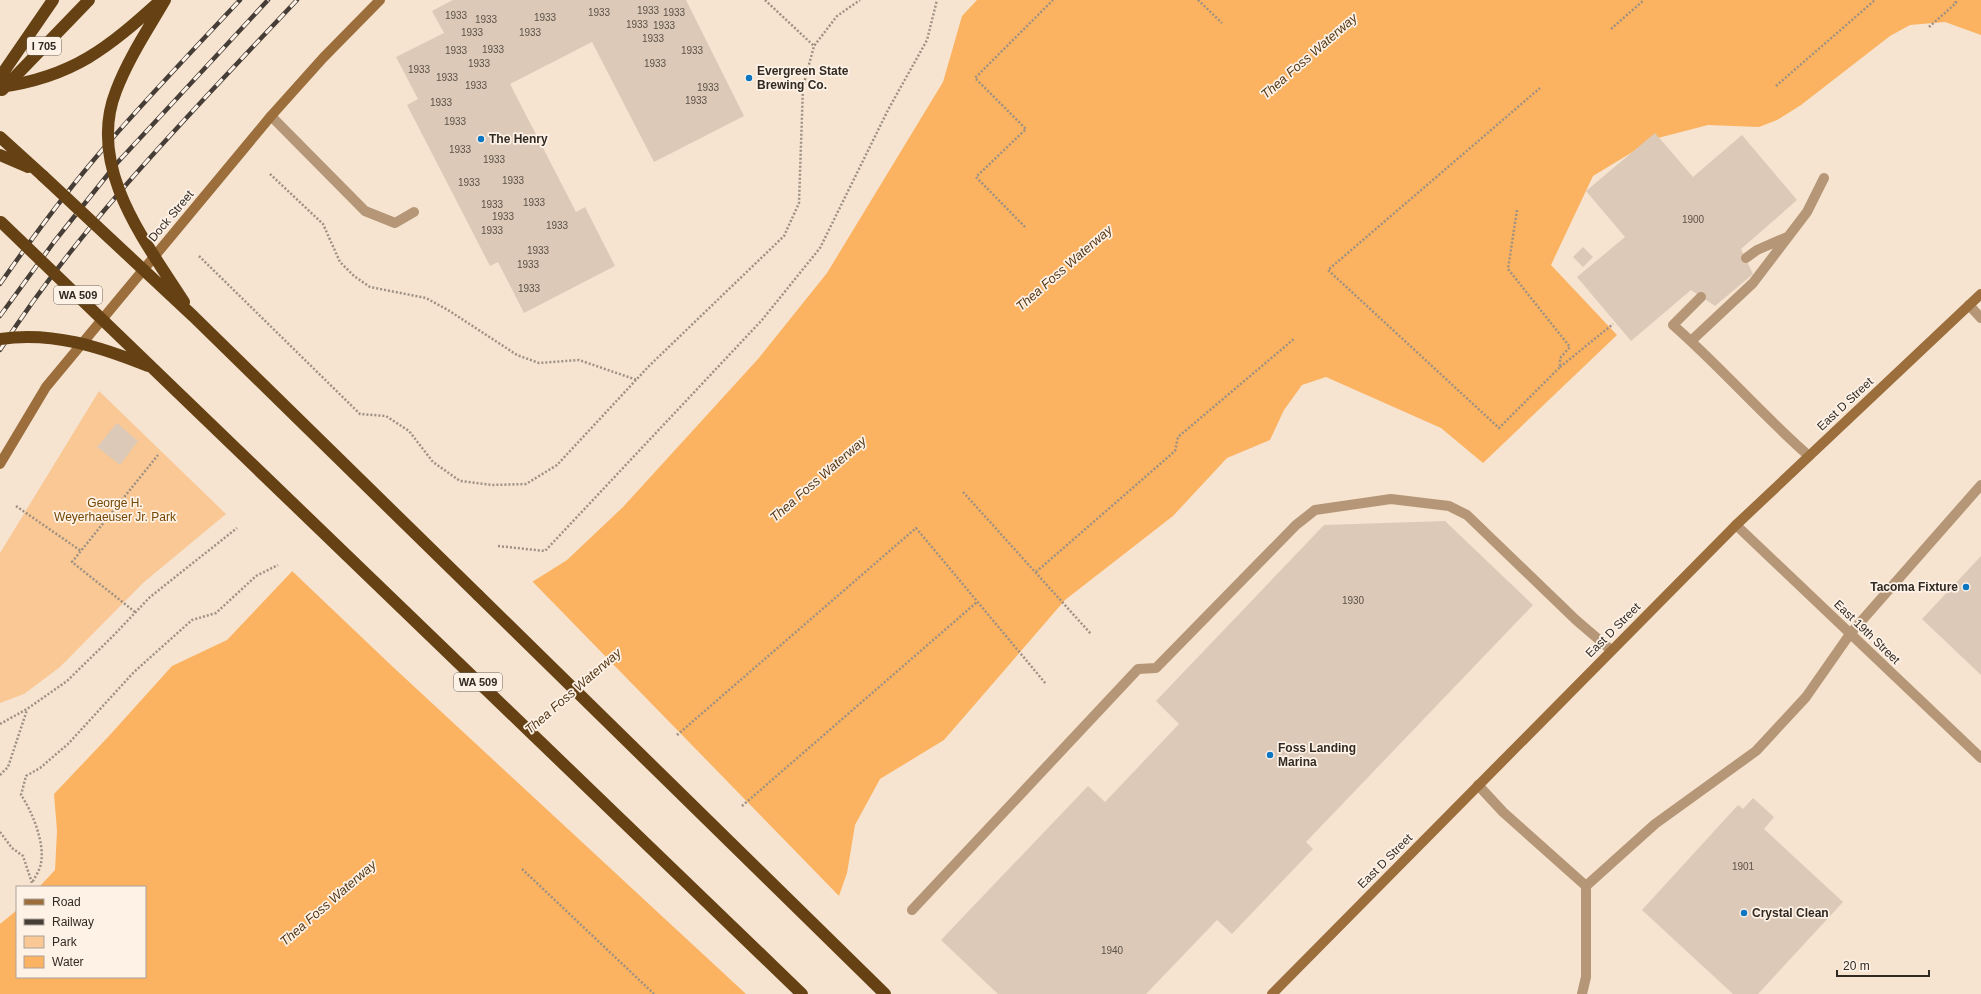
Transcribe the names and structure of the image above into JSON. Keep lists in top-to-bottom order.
{
  "streets": {
    "highway": ["I 705", "WA 509"],
    "street": ["Dock Street", "East D Street", "East 19th Street"]
  },
  "crossings": [
    ["East D Street", "East 19th Street"]
  ],
  "water": ["Thea Foss Waterway"],
  "parks": ["George H. Weyerhaeuser Jr. Park"],
  "places": [
    "Evergreen State Brewing Co.",
    "The Henry",
    "Tacoma Fixture",
    "Foss Landing Marina",
    "Crystal Clean"
  ],
  "house_numbers": [
    "1933",
    "1933",
    "1933",
    "1933",
    "1933",
    "1933",
    "1933",
    "1933",
    "1933",
    "1933",
    "1933",
    "1933",
    "1933",
    "1933",
    "1933",
    "1933",
    "1933",
    "1933",
    "1933",
    "1933",
    "1933",
    "1933",
    "1933",
    "1933",
    "1933",
    "1933",
    "1933",
    "1933",
    "1933",
    "1933",
    "1900",
    "1933",
    "1933",
    "1933",
    "1933",
    "1933",
    "1930",
    "1901",
    "1940"
  ],
  "legend": [
    "Road",
    "Railway",
    "Park",
    "Water"
  ],
  "scale_bar": "20 m"
}
